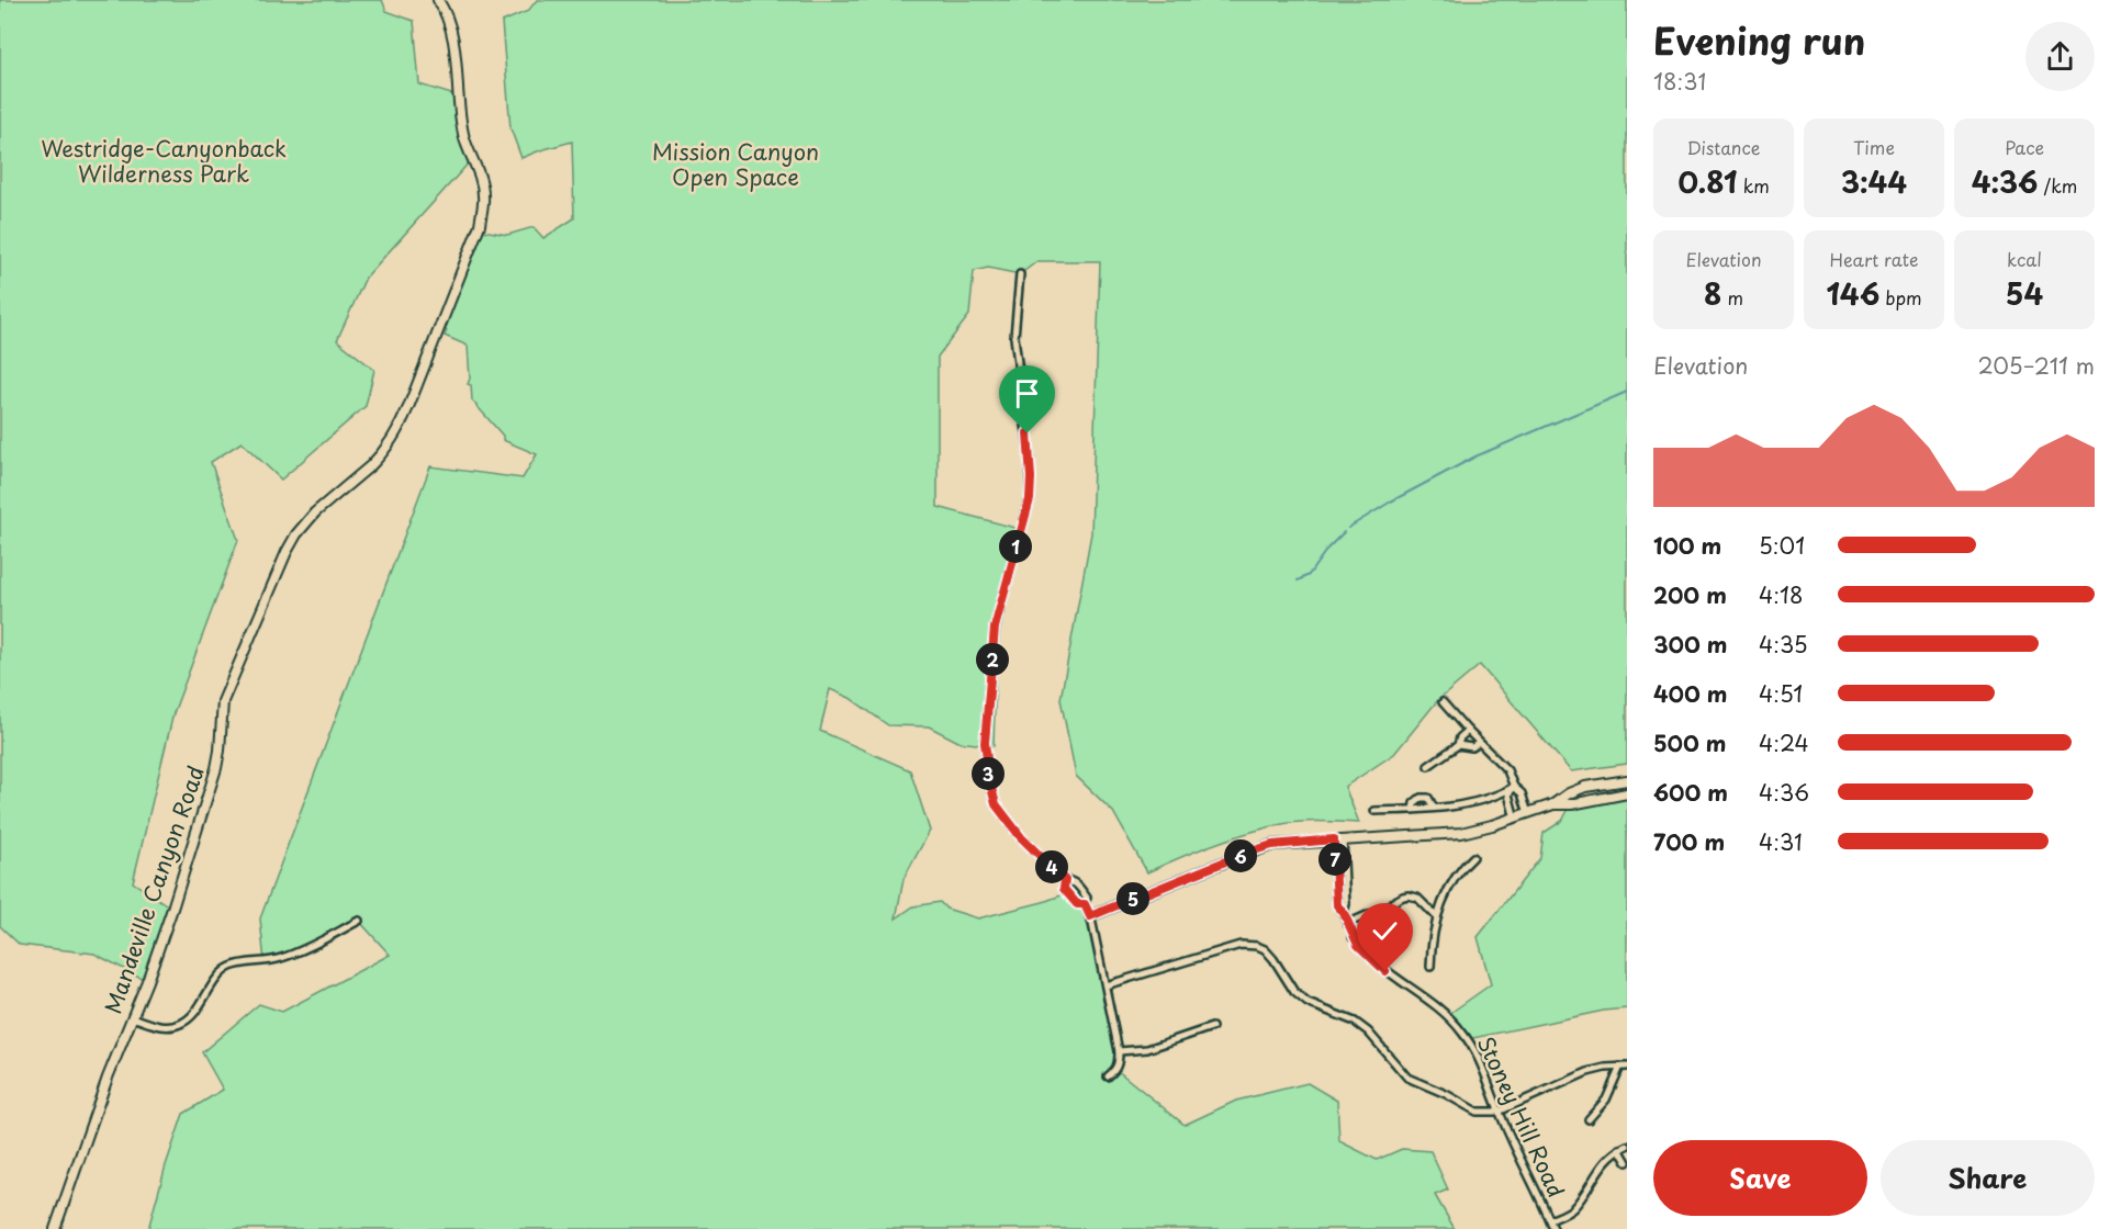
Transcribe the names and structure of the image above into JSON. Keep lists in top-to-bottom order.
{
  "streets": {
    "street": ["Mandeville Canyon Road", "Stoney Hill Road"]
  },
  "parks": ["Westridge-Canyonback Wilderness Park", "Mission Canyon Open Space"],
  "page": {
    "heading": ["Evening run", "18:31"],
    "stats": [
      ["Distance", "0.81 km"],
      ["Time", "3:44"],
      ["Pace", "4:36 /km"],
      ["Elevation", "8 m"],
      ["Heart rate", "146 bpm"],
      ["kcal", "54"]
    ],
    "chart": ["Elevation", "205–211 m"],
    "list": [
      {
        "name": "100 m",
        "note": "5:01"
      },
      {
        "name": "200 m",
        "note": "4:18"
      },
      {
        "name": "300 m",
        "note": "4:35"
      },
      {
        "name": "400 m",
        "note": "4:51"
      },
      {
        "name": "500 m",
        "note": "4:24"
      },
      {
        "name": "600 m",
        "note": "4:36"
      },
      {
        "name": "700 m",
        "note": "4:31"
      }
    ],
    "pins": [
      "1",
      "2",
      "3",
      "6",
      "7",
      "4",
      "5"
    ],
    "buttons": ["Save", "Share"]
  }
}
